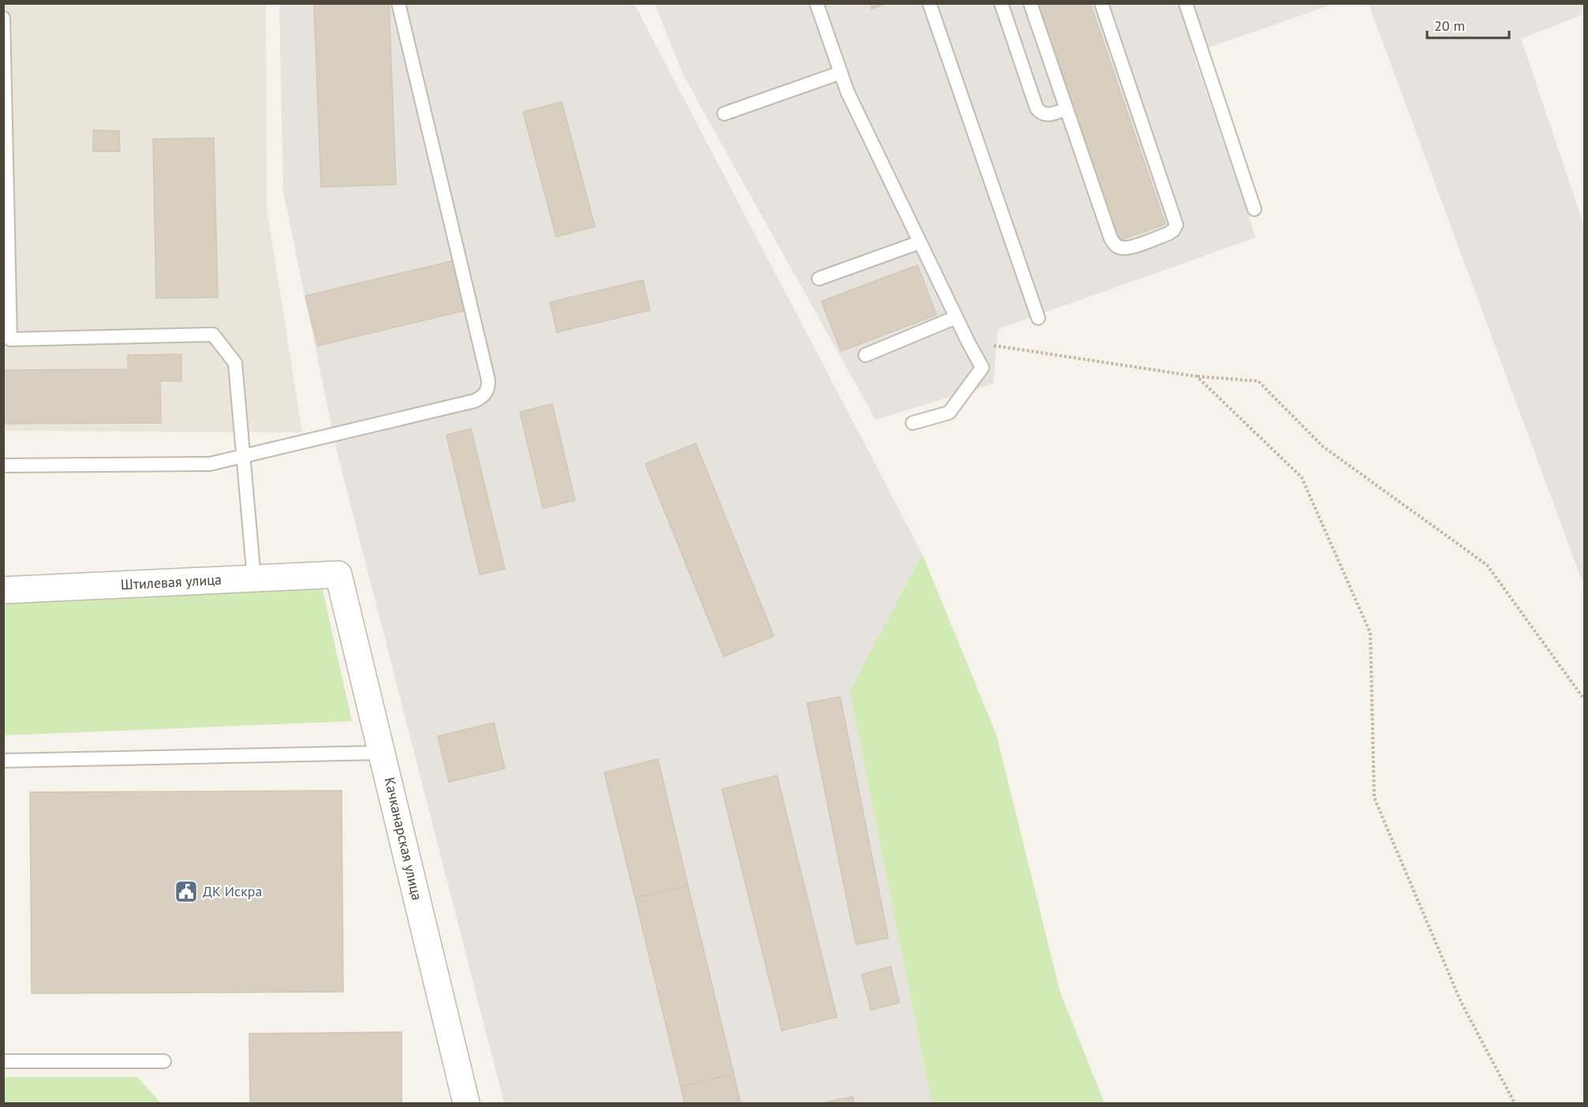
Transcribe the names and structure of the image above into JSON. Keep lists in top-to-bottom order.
{
  "streets": {
    "street": ["Штилевая улица", "Качканарская улица"]
  },
  "crossings": [
    ["Штилевая улица", "Качканарская улица"]
  ],
  "places": {
    "public building": ["ДК Искра"]
  },
  "scale_bar": "20 m"
}
